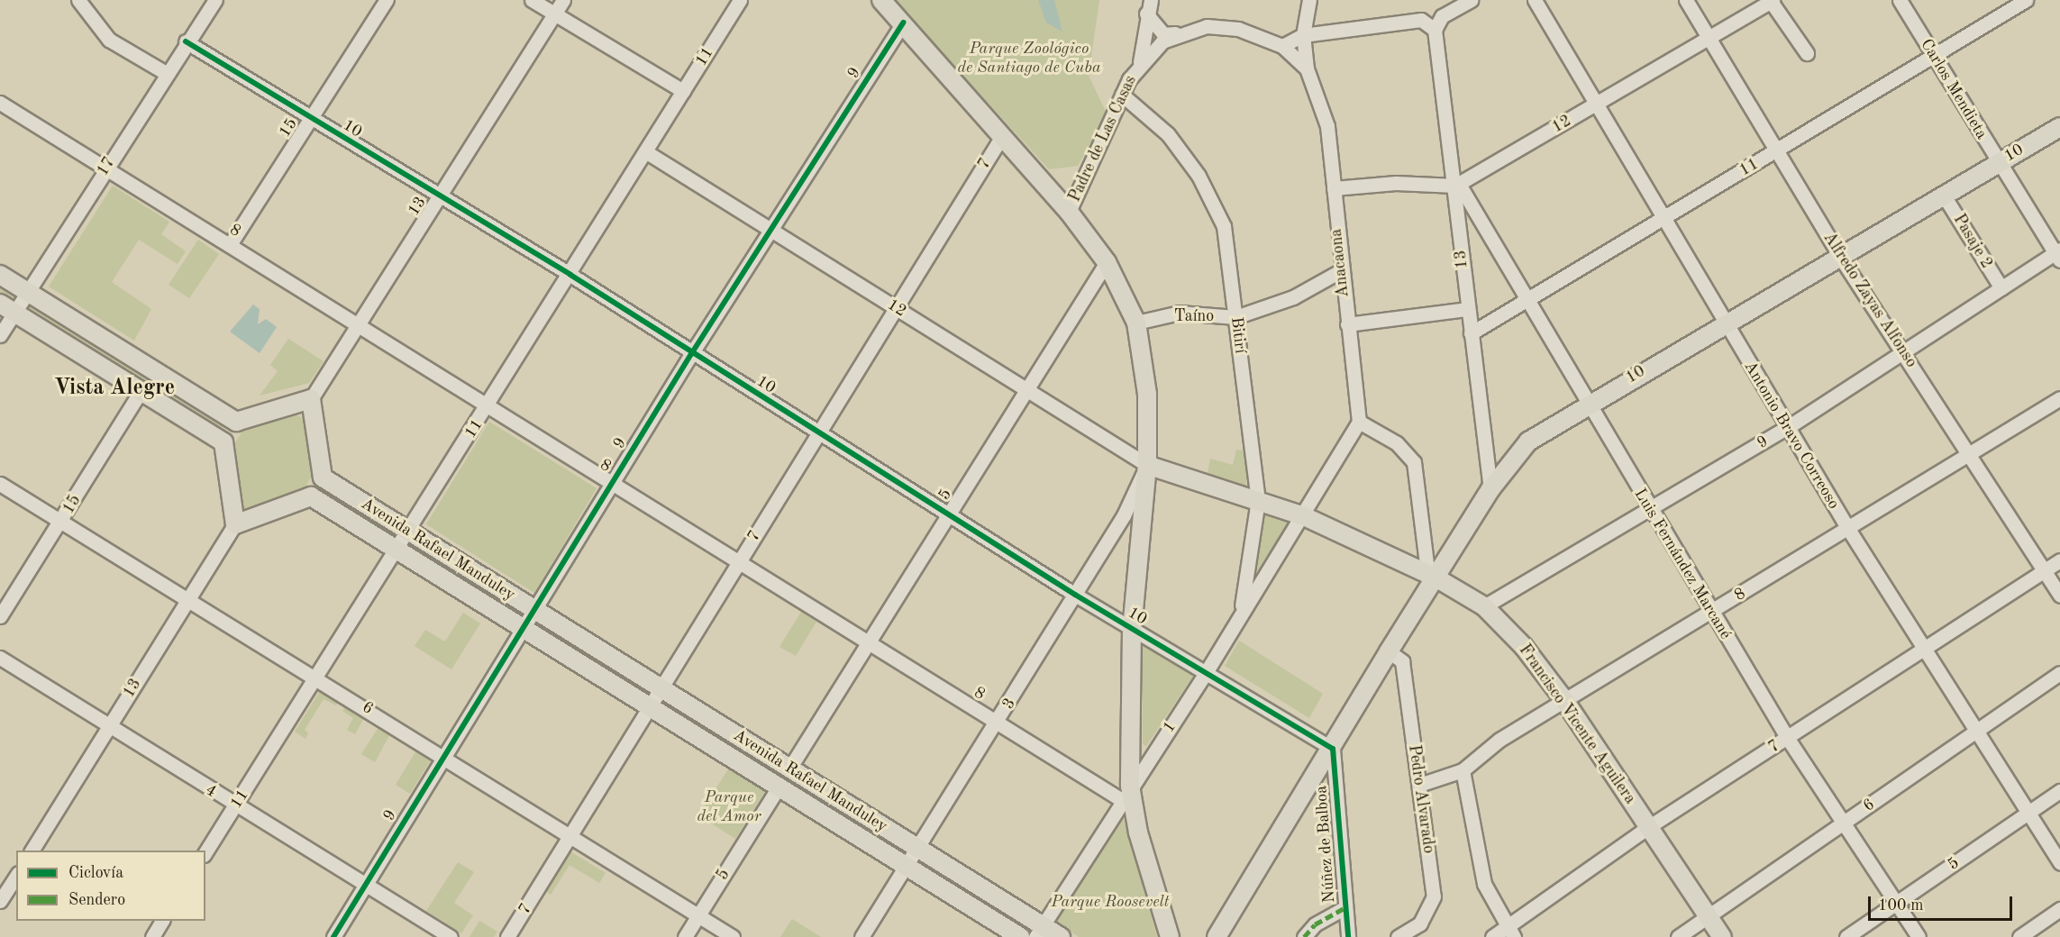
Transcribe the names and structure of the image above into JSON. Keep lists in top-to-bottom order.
{
  "streets": {
    "main road": ["10", "Avenida Rafael Manduley", "Francisco Vicente Aguilera"],
    "street": [
      "11",
      "9",
      "Carlos Mendieta",
      "12",
      "15",
      "Padre de Las Casas",
      "7",
      "17",
      "13",
      "8",
      "Pasaje 2",
      "Anacaona",
      "Alfredo Zayas Alfonso",
      "Taíno",
      "Bitirí",
      "Antonio Bravo Correoso",
      "5",
      "Luis Fernández Marcané",
      "3",
      "6",
      "1",
      "4",
      "Pedro Alvarado",
      "Núñez de Balboa"
    ]
  },
  "crossings": [
    ["11", "Carlos Mendieta"],
    ["11", "12"],
    ["11", "10"],
    ["11", "13"],
    ["11", "8"],
    ["11", "Alfredo Zayas Alfonso"],
    ["11", "Antonio Bravo Correoso"],
    ["11", "Avenida Rafael Manduley"],
    ["11", "Luis Fernández Marcané"],
    ["11", "6"],
    ["11", "4"],
    ["9", "Carlos Mendieta"],
    ["9", "12"],
    ["9", "10"],
    ["9", "8"],
    ["9", "Pasaje 2"],
    ["9", "Alfredo Zayas Alfonso"],
    ["9", "Antonio Bravo Correoso"],
    ["9", "Avenida Rafael Manduley"],
    ["9", "Luis Fernández Marcané"],
    ["9", "6"],
    ["9", "Francisco Vicente Aguilera"],
    ["9", "4"],
    ["Carlos Mendieta", "10"],
    ["12", "7"],
    ["12", "13"],
    ["12", "Alfredo Zayas Alfonso"],
    ["12", "Antonio Bravo Correoso"],
    ["12", "5"],
    ["12", "Luis Fernández Marcané"],
    ["12", "3"],
    ["12", "Francisco Vicente Aguilera"],
    ["15", "10"],
    ["15", "8"],
    ["15", "6"],
    ["10", "7"],
    ["10", "17"],
    ["10", "13"],
    ["10", "Pasaje 2"],
    ["10", "Alfredo Zayas Alfonso"],
    ["10", "Antonio Bravo Correoso"],
    ["10", "5"],
    ["10", "Luis Fernández Marcané"],
    ["10", "3"],
    ["10", "Francisco Vicente Aguilera"],
    ["10", "1"],
    ["10", "Pedro Alvarado"],
    ["10", "Núñez de Balboa"],
    ["Padre de Las Casas", "Bitirí"],
    ["7", "8"],
    ["7", "Alfredo Zayas Alfonso"],
    ["7", "Antonio Bravo Correoso"],
    ["7", "Avenida Rafael Manduley"],
    ["7", "Luis Fernández Marcané"],
    ["7", "6"],
    ["7", "Francisco Vicente Aguilera"],
    ["17", "8"],
    ["13", "8"],
    ["13", "Luis Fernández Marcané"],
    ["13", "6"],
    ["13", "4"],
    ["8", "Alfredo Zayas Alfonso"],
    ["8", "Antonio Bravo Correoso"],
    ["8", "5"],
    ["8", "Luis Fernández Marcané"],
    ["8", "3"],
    ["8", "Francisco Vicente Aguilera"],
    ["8", "1"],
    ["8", "Pedro Alvarado"],
    ["Anacaona", "Taíno"],
    ["Taíno", "Bitirí"],
    ["Bitirí", "Francisco Vicente Aguilera"],
    ["Bitirí", "1"],
    ["Antonio Bravo Correoso", "5"],
    ["Antonio Bravo Correoso", "6"],
    ["5", "Avenida Rafael Manduley"],
    ["5", "Luis Fernández Marcané"],
    ["5", "6"],
    ["Avenida Rafael Manduley", "3"],
    ["Avenida Rafael Manduley", "1"],
    ["Luis Fernández Marcané", "6"],
    ["3", "Francisco Vicente Aguilera"],
    ["6", "Francisco Vicente Aguilera"],
    ["Francisco Vicente Aguilera", "1"]
  ],
  "districts": ["Vista Alegre"],
  "parks": ["Parque Zoológico de Santiago de Cuba", "Parque del Amor", "Parque Roosevelt"],
  "legend": ["Ciclovía", "Sendero"],
  "scale_bar": "100 m"
}
